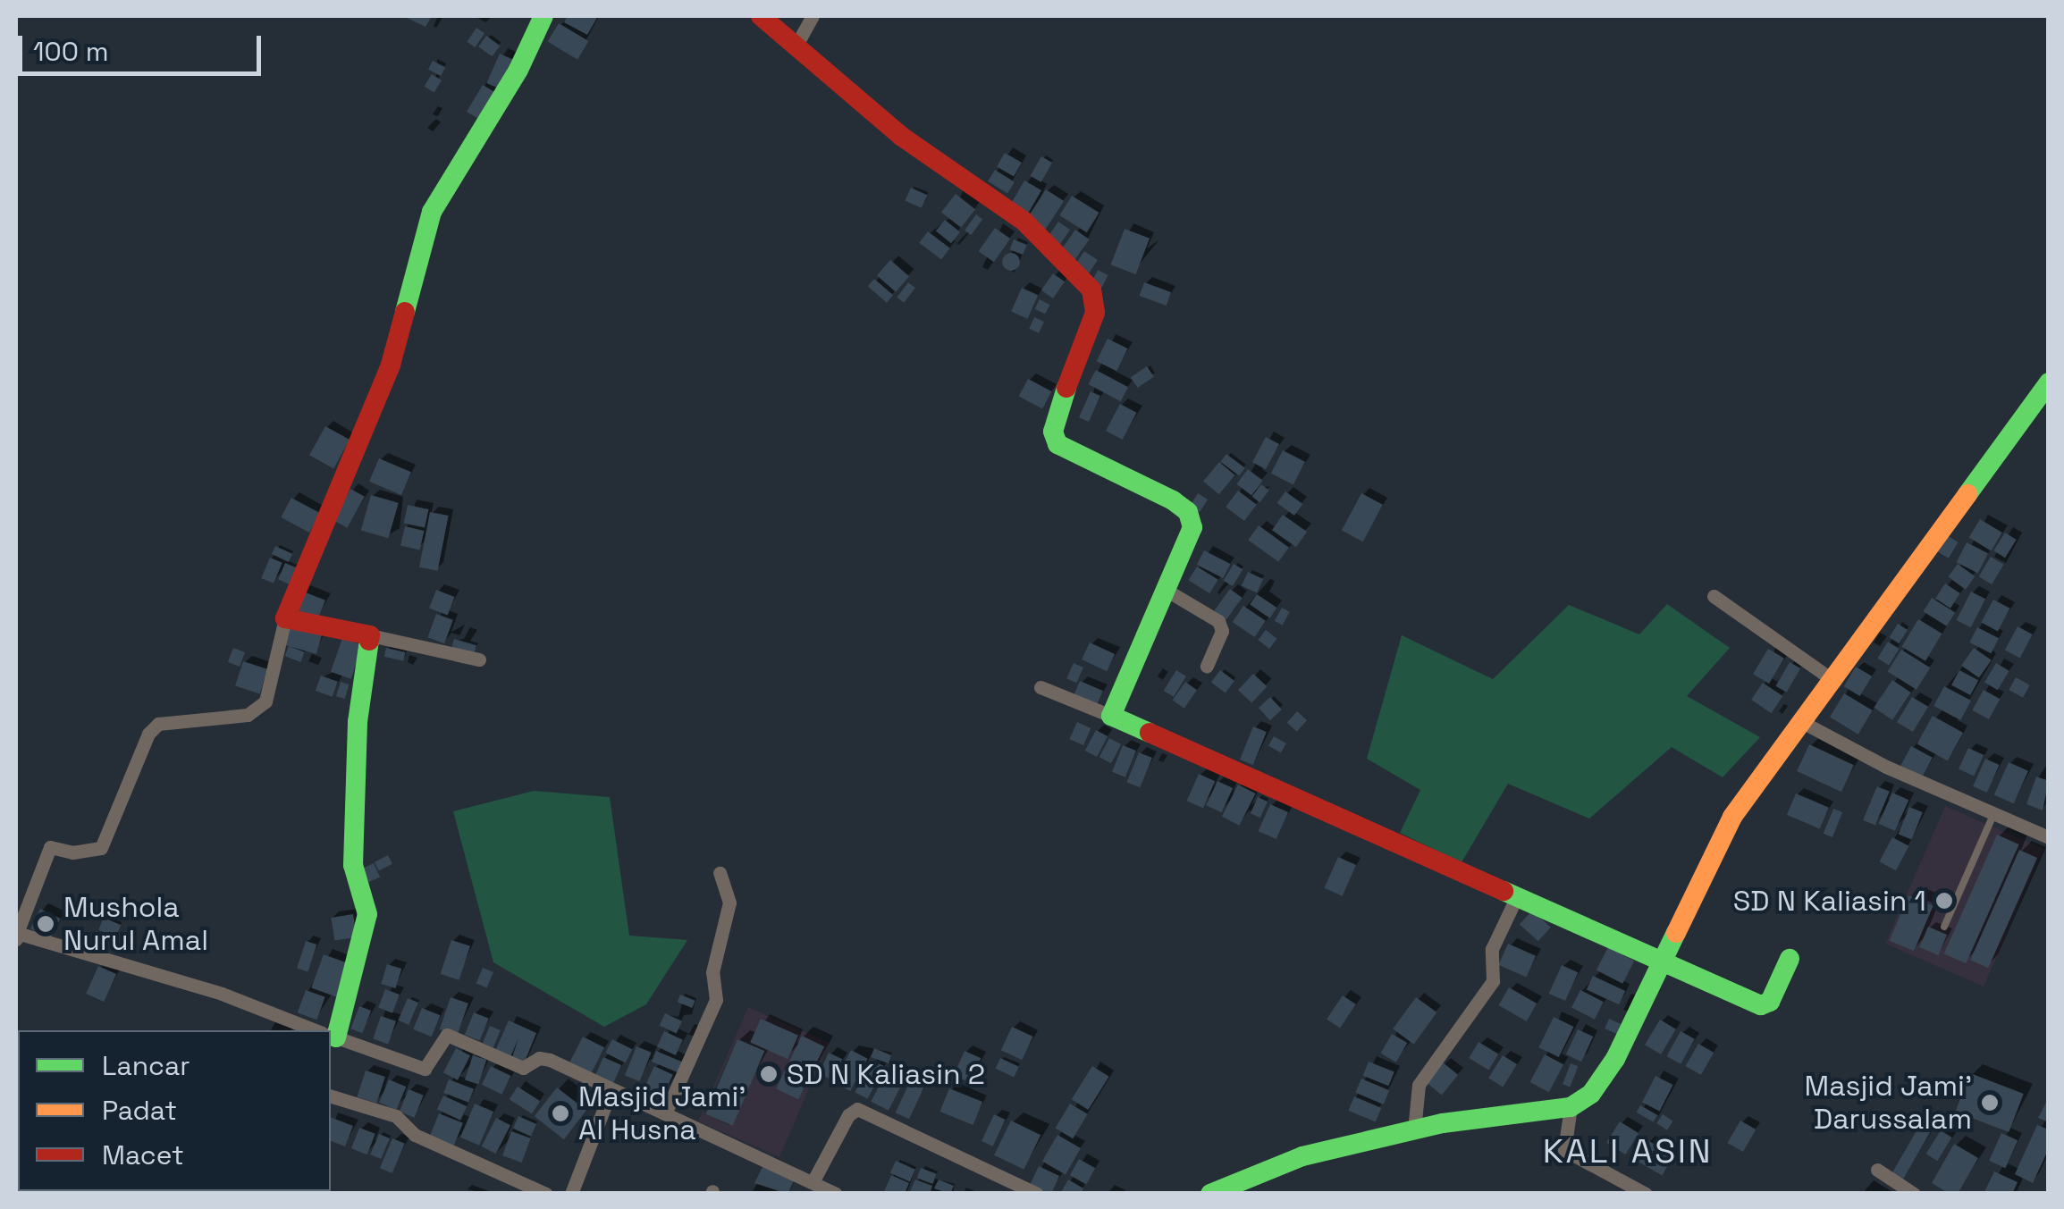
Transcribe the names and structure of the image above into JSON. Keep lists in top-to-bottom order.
{
  "districts": ["KALI ASIN"],
  "places": [
    "SD N Kaliasin 1",
    "Mushola Nurul Amal",
    "SD N Kaliasin 2",
    "Masjid Jami' Darussalam",
    "Masjid Jami' Al Husna"
  ],
  "legend": ["Lancar", "Padat", "Macet"],
  "scale_bar": "100 m"
}
